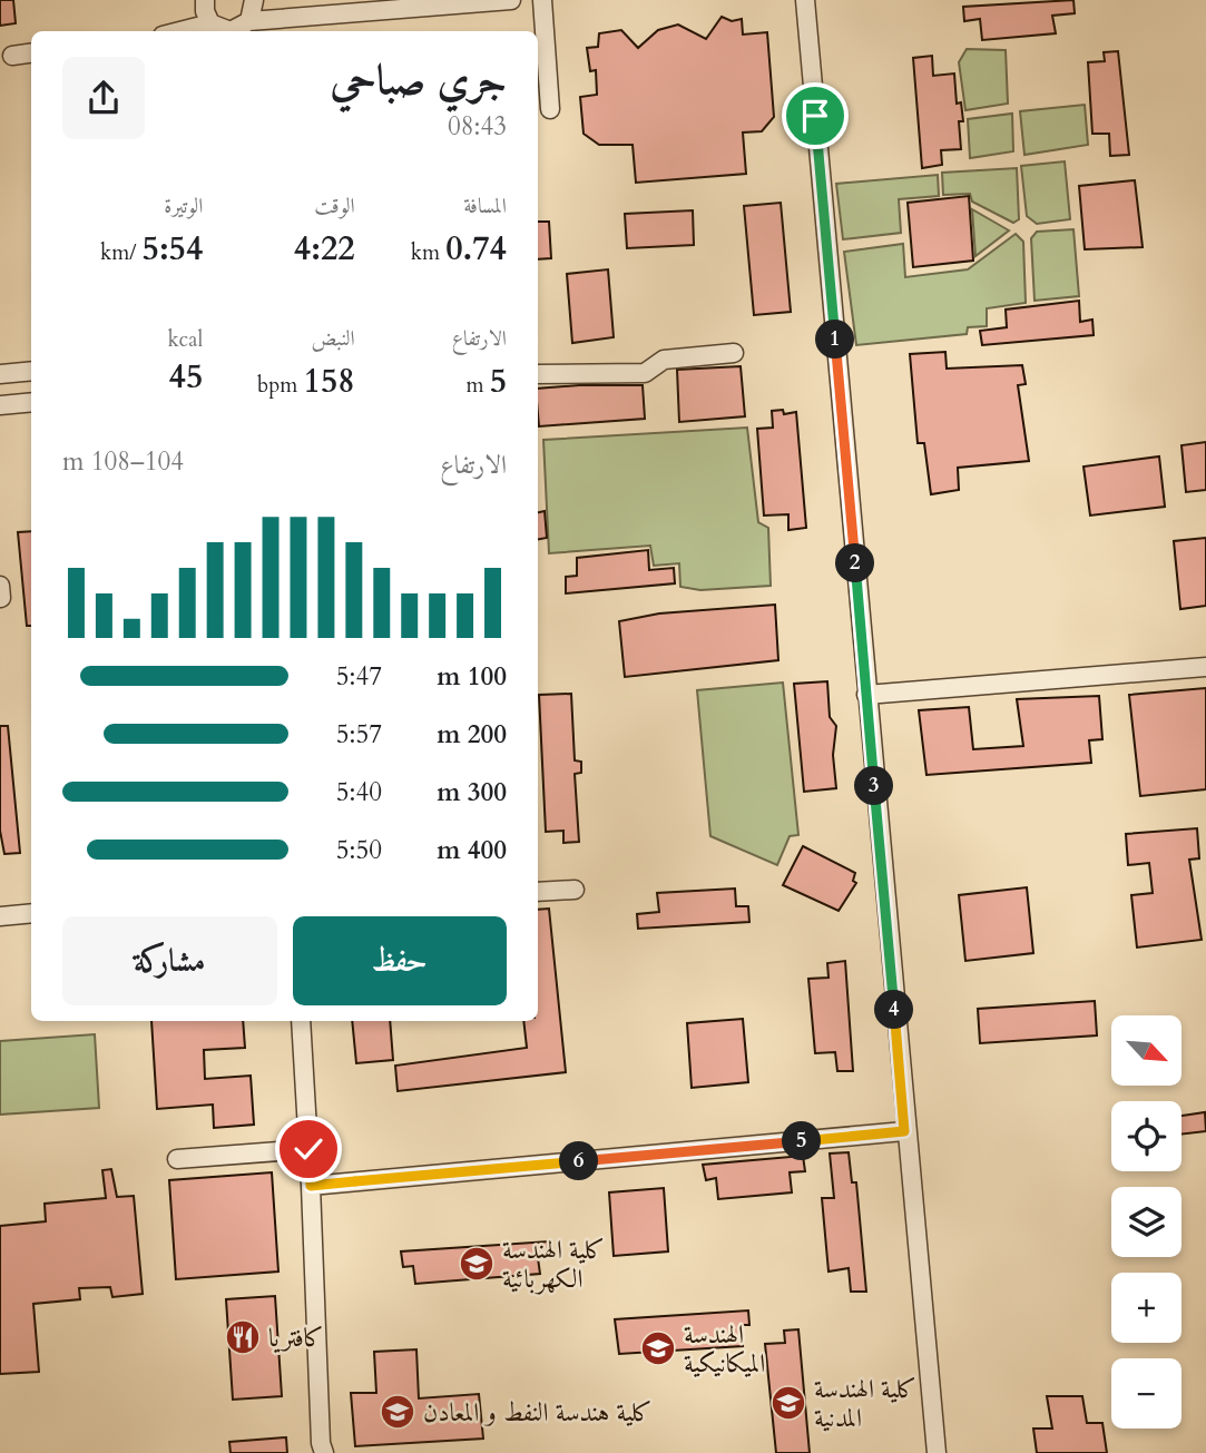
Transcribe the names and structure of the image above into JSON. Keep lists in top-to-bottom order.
{
  "places": {
    "school or university": [
      "كلية الهندسة الكهربائية",
      "الهندسة الميكانيكية",
      "كلية الهندسة المدنية",
      "كلية هندسة النفط و المعادن"
    ],
    "restaurant": ["كافتريا"]
  },
  "north": "bottom right",
  "page": {
    "heading": ["جري صباحي", "08:43"],
    "stats": [
      ["المسافة", "0.74 km"],
      ["الوقت", "4:22"],
      ["الوتيرة", "5:54 /km"],
      ["الارتفاع", "5 m"],
      ["النبض", "158 bpm"],
      ["kcal", "45"]
    ],
    "pins": [
      "1",
      "2",
      "3",
      "4",
      "5",
      "6"
    ],
    "chart": ["الارتفاع", "104–108 m"],
    "list": [
      {
        "name": "100 m",
        "note": "5:47"
      },
      {
        "name": "200 m",
        "note": "5:57"
      },
      {
        "name": "300 m",
        "note": "5:40"
      },
      {
        "name": "400 m",
        "note": "5:50"
      }
    ],
    "buttons": ["حفظ", "مشاركة"],
    "map_buttons": ["+", "−"]
  }
}
